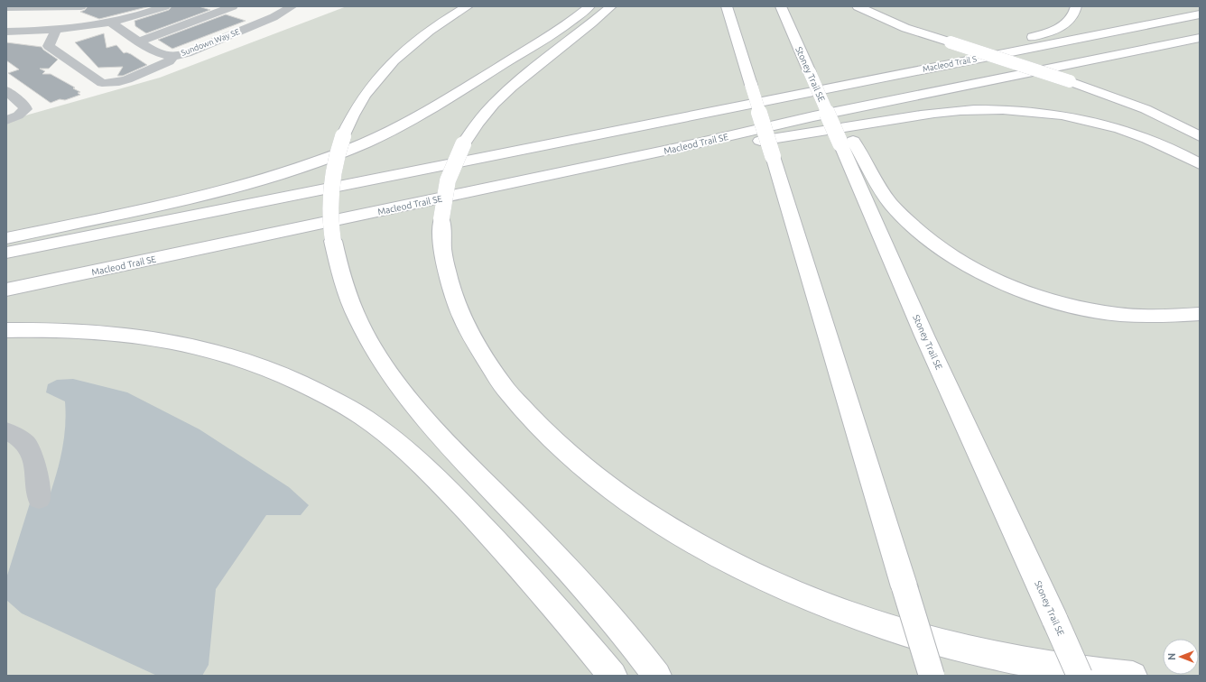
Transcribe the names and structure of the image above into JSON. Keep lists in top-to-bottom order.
{
  "streets": {
    "highway": ["Macleod Trail S", "Stoney Trail SE", "Macleod Trail SE"],
    "street": ["Sundown Way SE"]
  },
  "north": "left"
}
